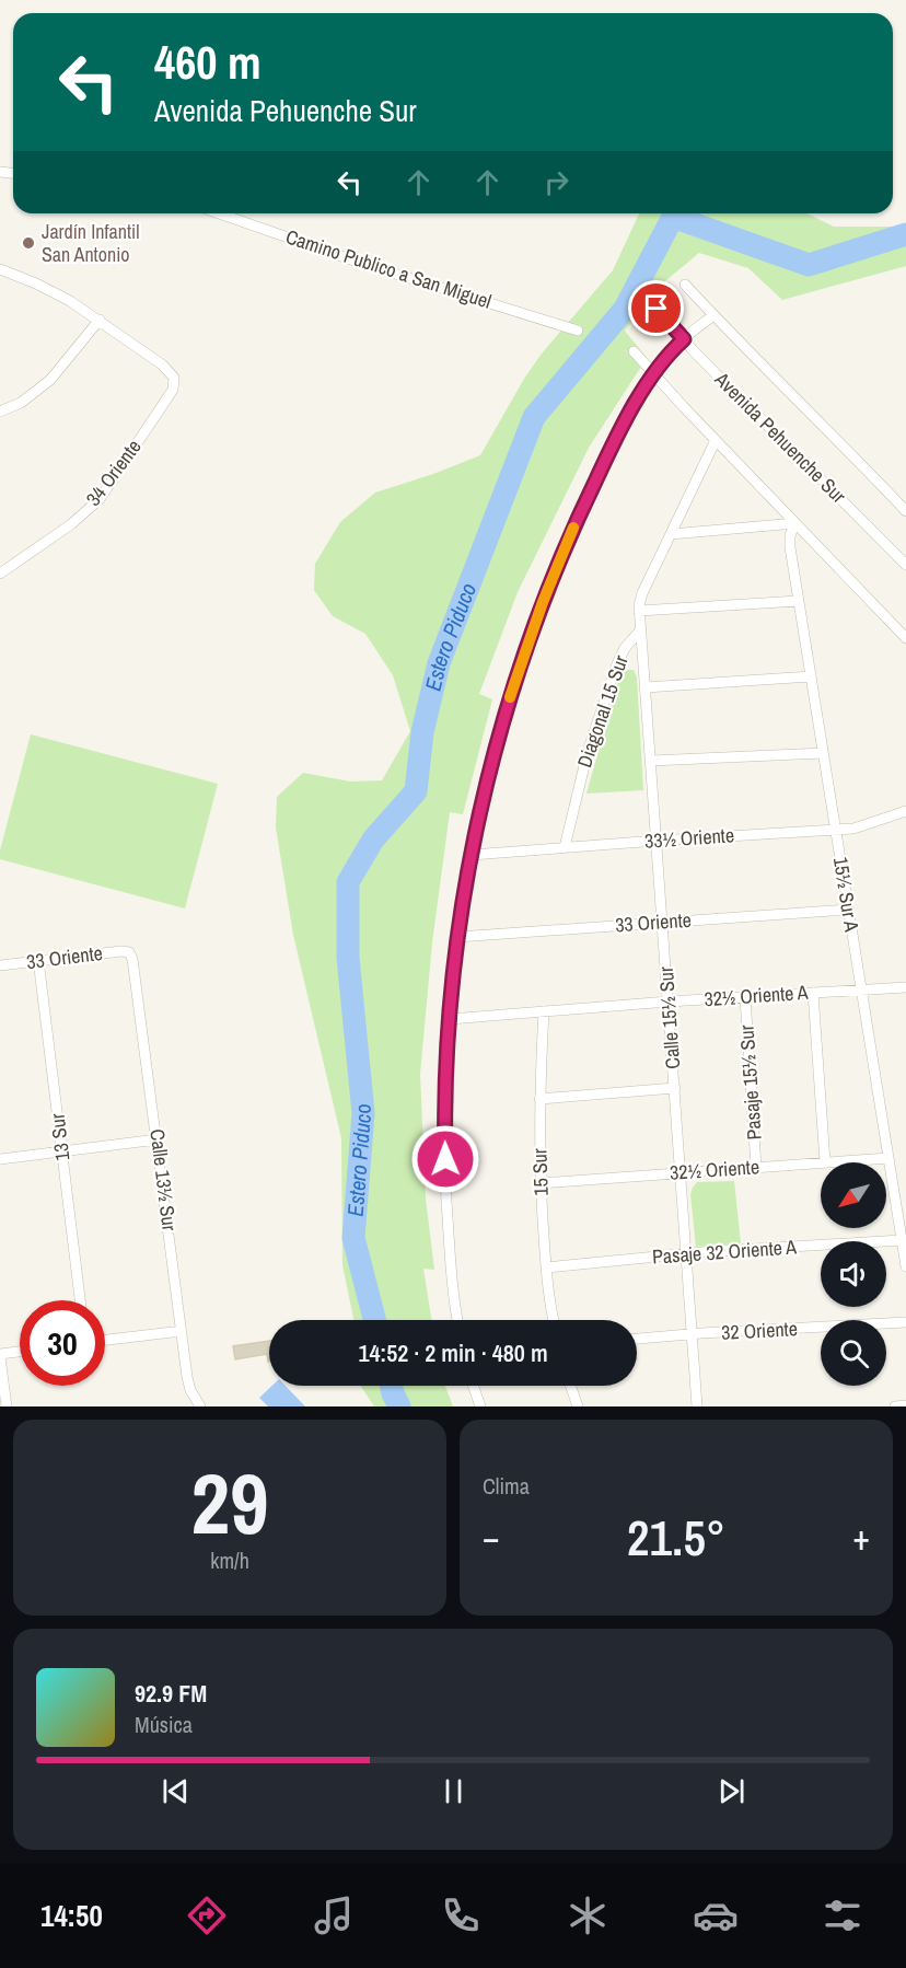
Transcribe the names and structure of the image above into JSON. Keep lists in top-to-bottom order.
{
  "streets": {
    "street": [
      "Camino Publico a San Miguel",
      "Avenida Pehuenche Sur",
      "34 Oriente",
      "Diagonal 15 Sur",
      "33½ Oriente",
      "15½ Sur A",
      "33 Oriente",
      "32½ Oriente A",
      "Calle 15½ Sur",
      "Pasaje 15½ Sur",
      "13 Sur",
      "32½ Oriente",
      "15 Sur",
      "Calle 13½ Sur",
      "Pasaje 32 Oriente A",
      "32 Oriente"
    ]
  },
  "crossings": [
    ["Diagonal 15 Sur", "33½ Oriente"],
    ["Diagonal 15 Sur", "Calle 15½ Sur"],
    ["33½ Oriente", "15½ Sur A"],
    ["33½ Oriente", "Calle 15½ Sur"],
    ["15½ Sur A", "33 Oriente"],
    ["15½ Sur A", "32½ Oriente A"],
    ["15½ Sur A", "32½ Oriente"],
    ["15½ Sur A", "Pasaje 32 Oriente A"],
    ["33 Oriente", "Calle 15½ Sur"],
    ["33 Oriente", "13 Sur"],
    ["33 Oriente", "Calle 13½ Sur"],
    ["32½ Oriente A", "Calle 15½ Sur"],
    ["32½ Oriente A", "Pasaje 15½ Sur"],
    ["32½ Oriente A", "15 Sur"],
    ["Calle 15½ Sur", "32½ Oriente"],
    ["Calle 15½ Sur", "Pasaje 32 Oriente A"],
    ["Calle 15½ Sur", "32 Oriente"],
    ["Pasaje 15½ Sur", "32½ Oriente"],
    ["32½ Oriente", "15 Sur"],
    ["15 Sur", "Pasaje 32 Oriente A"]
  ],
  "water": ["Estero Piduco"],
  "places": ["Jardín Infantil San Antonio"],
  "north": "bottom left",
  "page": {
    "turn": ["460 m", "Avenida Pehuenche Sur"],
    "limit": "30",
    "trip": "14:52 · 2 min · 480 m",
    "tile": [
      ["29", "km/h"],
      "Clima"
    ],
    "heat": ["−", "21.5°", "+"],
    "song": ["92.9 FM", "Música"],
    "tabs": "14:50"
  }
}
